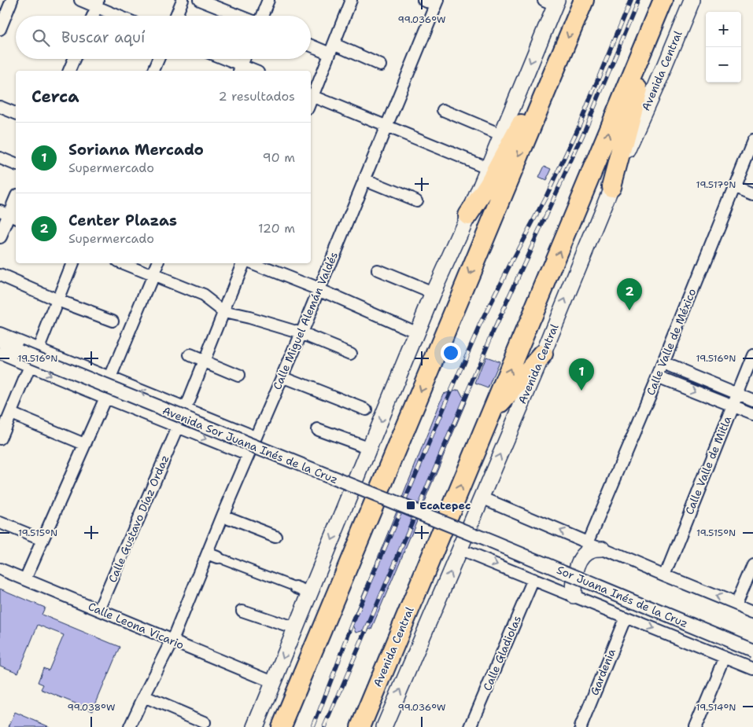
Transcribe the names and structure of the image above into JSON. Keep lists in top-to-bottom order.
{
  "streets": {
    "highway": ["Avenida Central"],
    "street": [
      "Calle Miguel Alemán Valdés",
      "Calle Valle de México",
      "Avenida Sor Juana Inés de la Cruz",
      "Calle Valle de Mitla",
      "Calle Gustavo Díaz Ordaz",
      "Sor Juana Inés de la Cruz",
      "Calle Leona Vicario",
      "Calle Gladiolas",
      "Gardenia"
    ]
  },
  "crossings": [
    ["Calle Miguel Alemán Valdés", "Avenida Sor Juana Inés de la Cruz"],
    ["Calle Miguel Alemán Valdés", "Calle Leona Vicario"],
    ["Avenida Sor Juana Inés de la Cruz", "Calle Gustavo Díaz Ordaz"],
    ["Avenida Sor Juana Inés de la Cruz", "Sor Juana Inés de la Cruz"],
    ["Calle Gustavo Díaz Ordaz", "Calle Leona Vicario"]
  ],
  "places": {
    "transit": ["Ecatepec"]
  },
  "page": {
    "map_buttons": ["+", "−"],
    "search": "Buscar aquí",
    "heading": ["Cerca", "2 resultados"],
    "list": [
      {
        "mark": "1",
        "name": "Soriana Mercado",
        "note": "Supermercado",
        "value": "90 m"
      },
      {
        "mark": "2",
        "name": "Center Plazas",
        "note": "Supermercado",
        "value": "120 m"
      }
    ],
    "pins": ["2", "1"]
  },
  "coordinates": [
    "99.036°W",
    "19.517°N",
    "19.516°N",
    "19.515°N",
    "19.514°N",
    "99.038°W"
  ]
}
